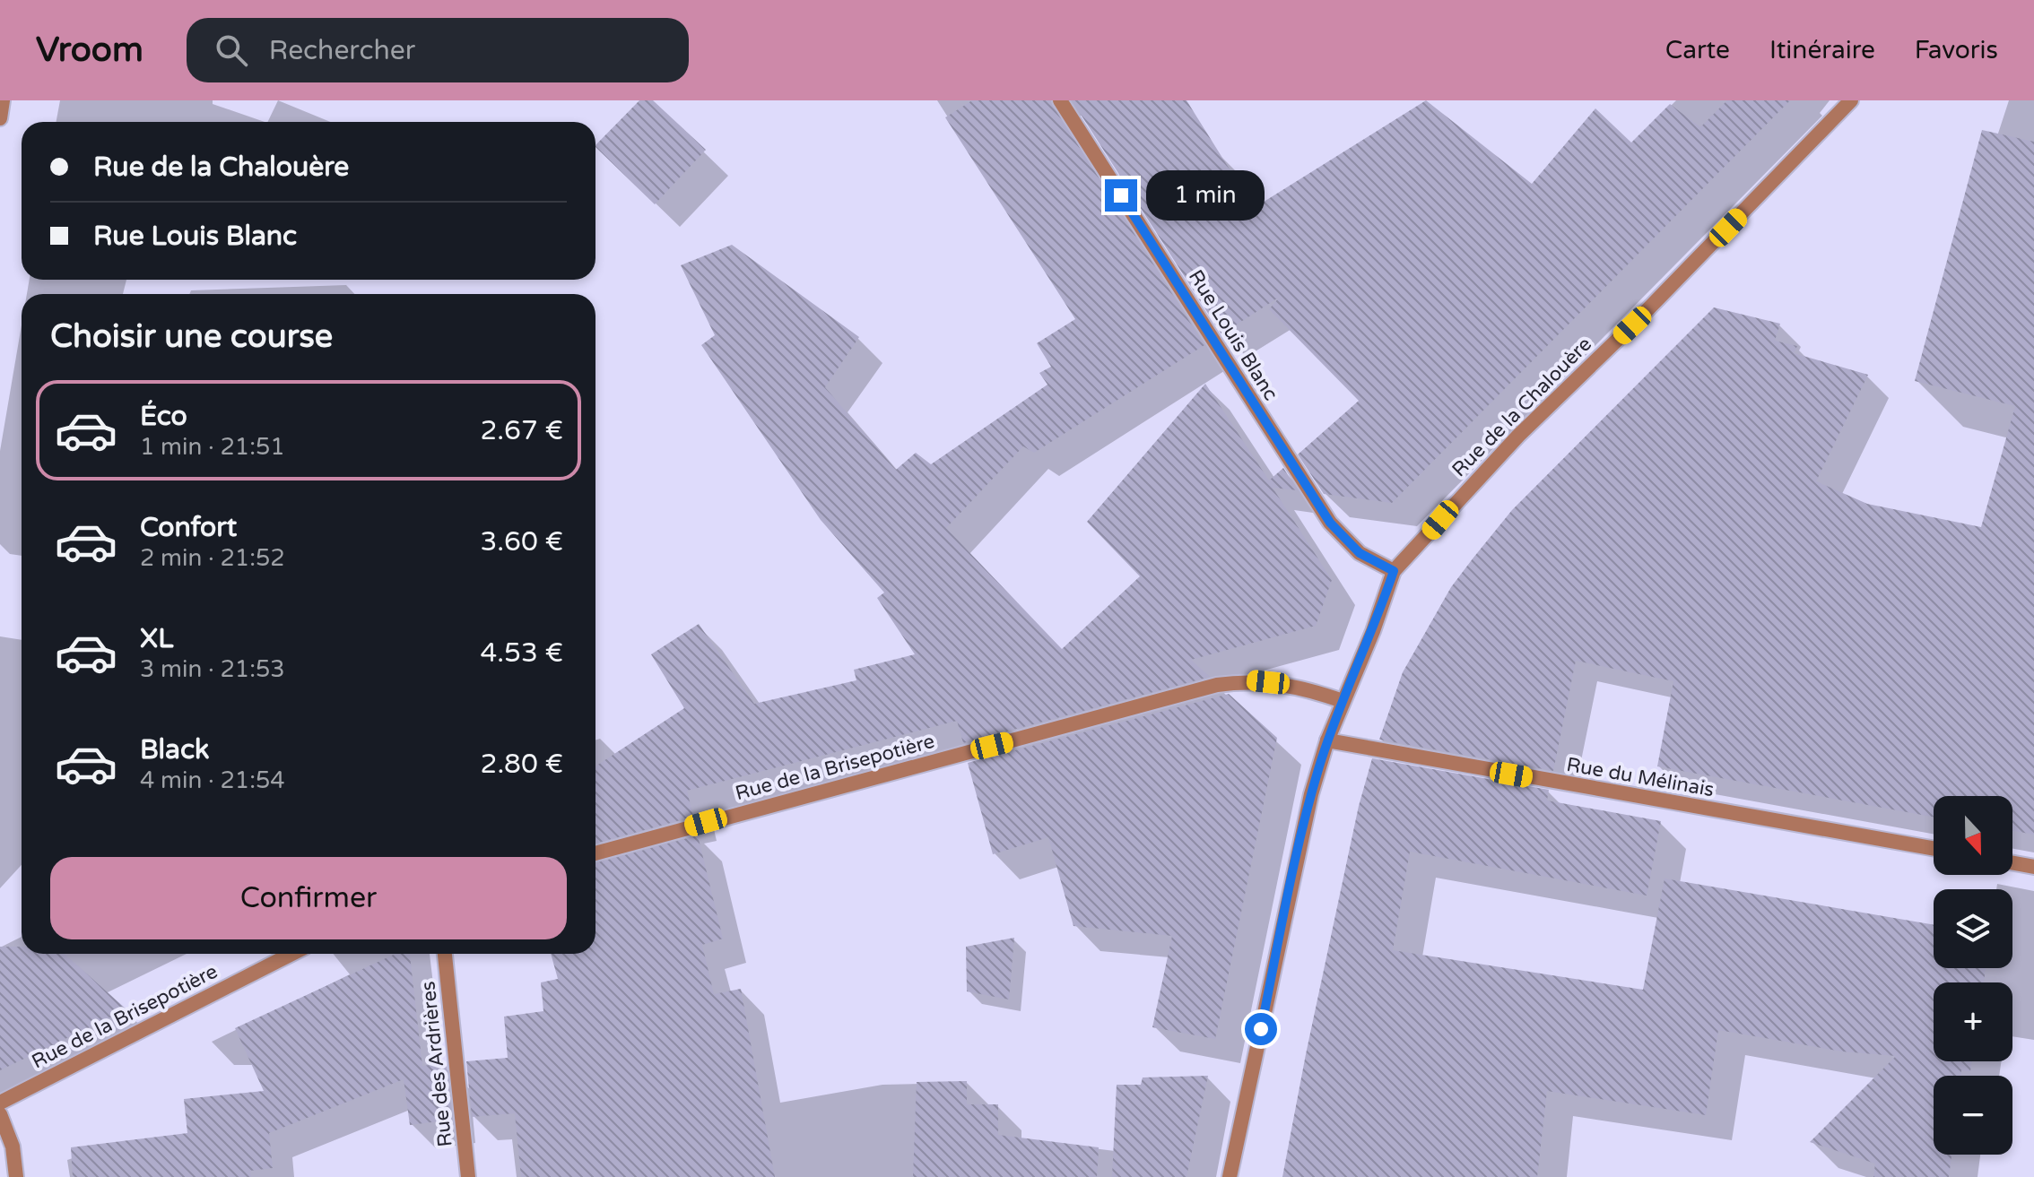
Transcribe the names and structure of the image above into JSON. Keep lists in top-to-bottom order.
{
  "streets": {
    "street": [
      "Rue Louis Blanc",
      "Rue de la Chalouère",
      "Rue de la Brisepotière",
      "Rue du Mélinais",
      "Rue des Ardrières"
    ]
  },
  "crossings": [
    ["Rue Louis Blanc", "Rue de la Chalouère"],
    ["Rue de la Chalouère", "Rue de la Brisepotière"],
    ["Rue de la Chalouère", "Rue du Mélinais"]
  ],
  "north": "bottom",
  "page": {
    "header": "Vroom",
    "search": "Rechercher",
    "nav": ["Carte", "Itinéraire", "Favoris"],
    "banner": ["Rue de la Chalouère", "Rue Louis Blanc"],
    "bubble": "1 min",
    "heading": "Choisir une course",
    "list": [
      {
        "name": "Éco",
        "note": "1 min · 21:51",
        "value": "2.67 €"
      },
      {
        "name": "Confort",
        "note": "2 min · 21:52",
        "value": "3.60 €"
      },
      {
        "name": "XL",
        "note": "3 min · 21:53",
        "value": "4.53 €"
      },
      {
        "name": "Black",
        "note": "4 min · 21:54",
        "value": "2.80 €"
      }
    ],
    "map_buttons": ["+", "−"],
    "buttons": "Confirmer"
  }
}
